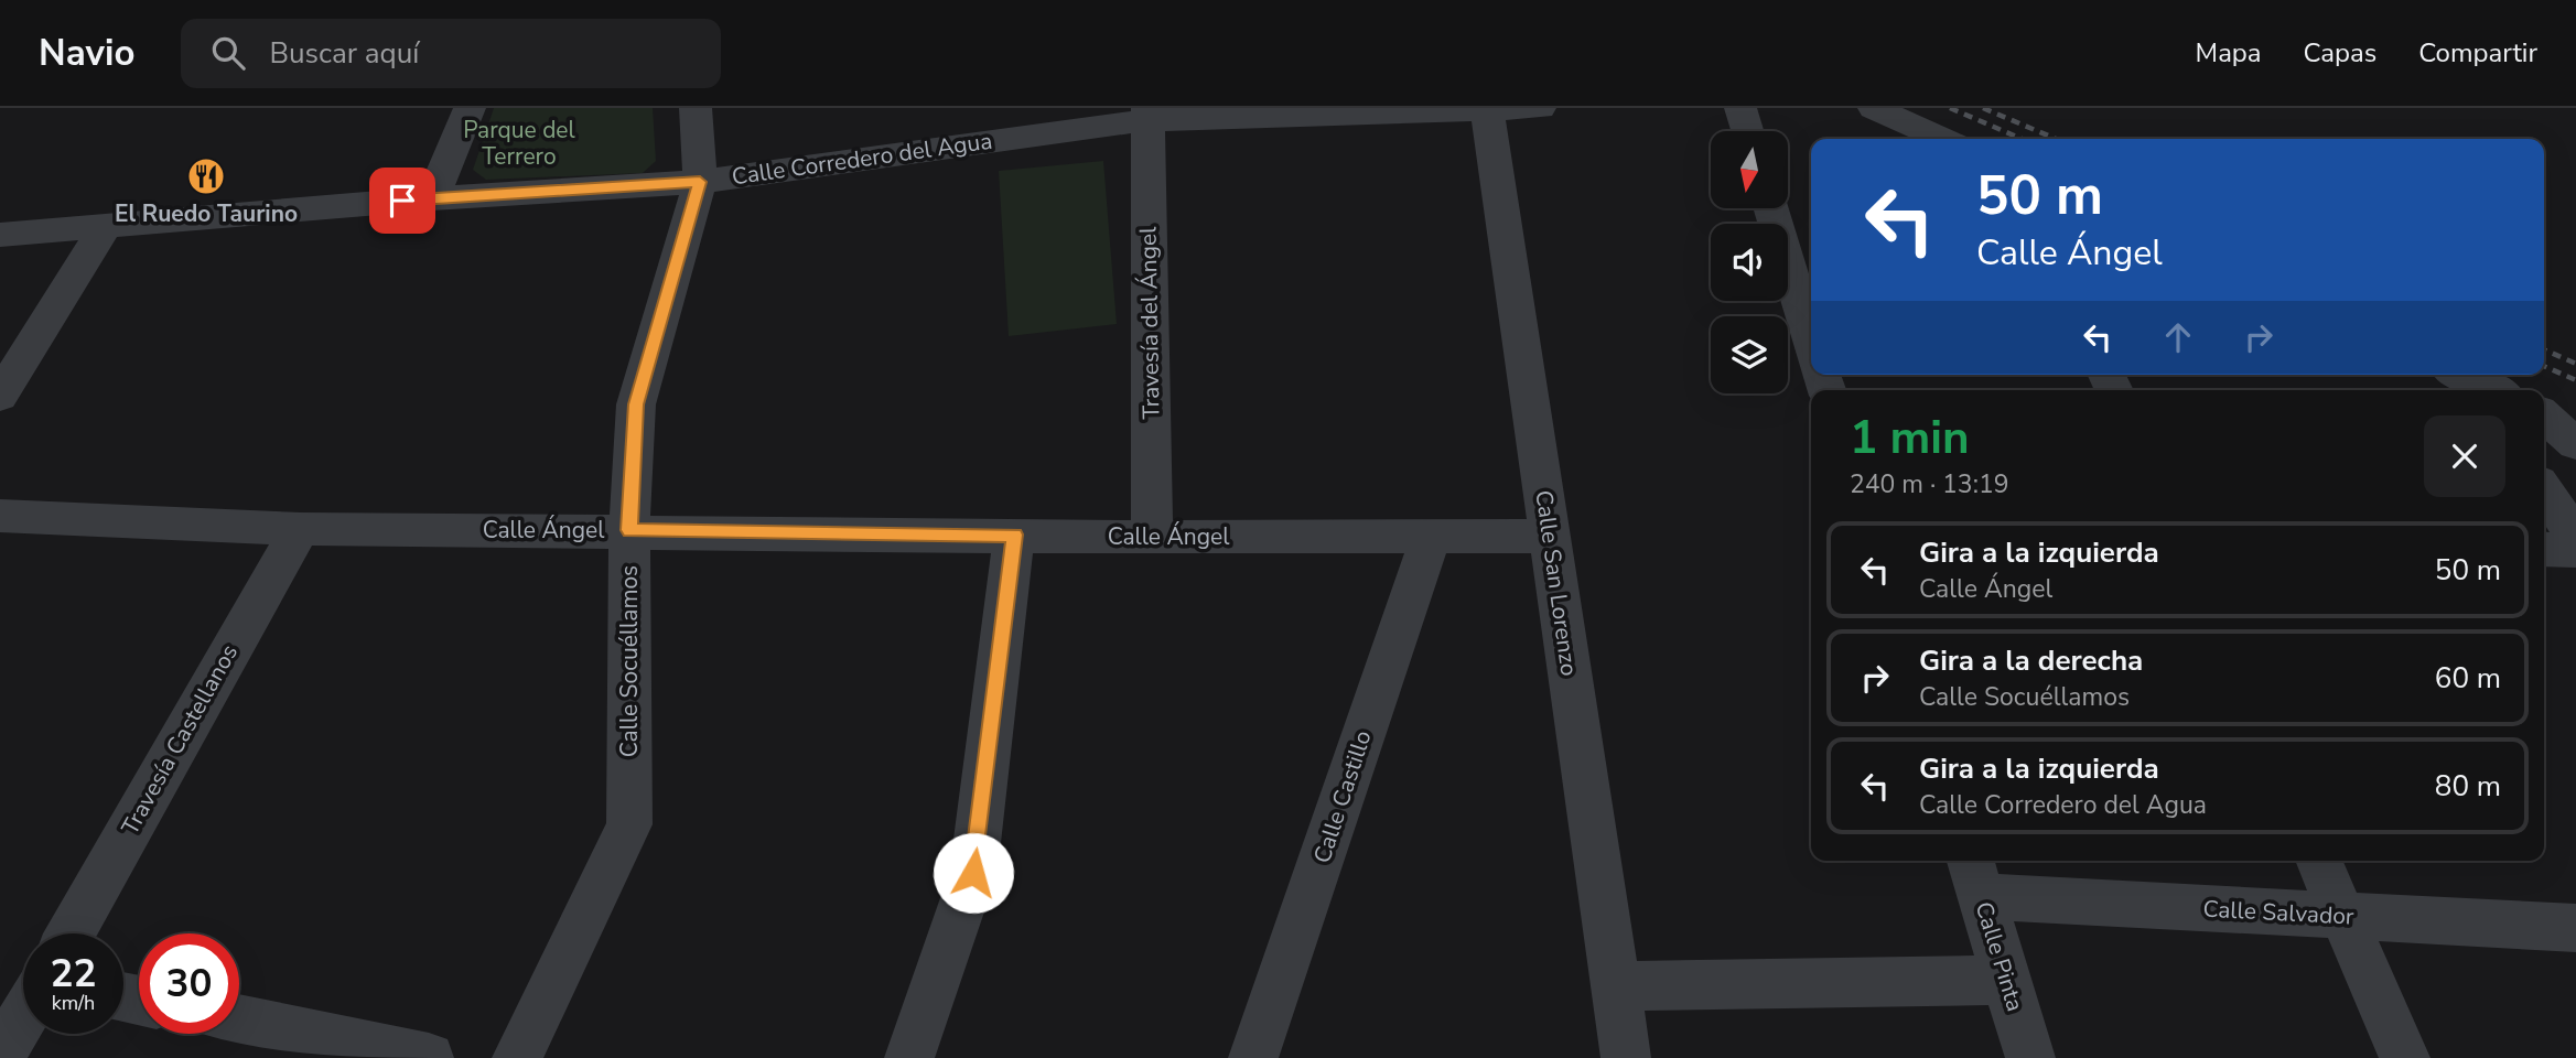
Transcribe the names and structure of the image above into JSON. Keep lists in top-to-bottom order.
{
  "streets": {
    "street": [
      "Calle Corredero del Agua",
      "Travesía del Ángel",
      "Calle Ángel",
      "Calle San Lorenzo",
      "Calle Socuéllamos",
      "Travesía Castellanos",
      "Calle Castillo",
      "Calle Salvador",
      "Calle Pinta"
    ]
  },
  "crossings": [
    ["Calle Corredero del Agua", "Travesía del Ángel"],
    ["Calle Corredero del Agua", "Calle San Lorenzo"],
    ["Calle Corredero del Agua", "Calle Socuéllamos"],
    ["Travesía del Ángel", "Calle Ángel"],
    ["Calle Ángel", "Calle San Lorenzo"],
    ["Calle Ángel", "Calle Socuéllamos"],
    ["Calle Ángel", "Travesía Castellanos"],
    ["Calle Ángel", "Calle Castillo"],
    ["Calle Salvador", "Calle Pinta"]
  ],
  "parks": ["Parque del Terrero"],
  "places": {
    "restaurant": ["El Ruedo Taurino"]
  },
  "north": "bottom",
  "page": {
    "header": "Navio",
    "search": "Buscar aquí",
    "nav": ["Mapa", "Capas", "Compartir"],
    "turn": ["50 m", "Calle Ángel"],
    "heading": ["1 min", "240 m · 13:19"],
    "list": [
      {
        "name": "Gira a la izquierda",
        "note": "Calle Ángel",
        "value": "50 m"
      },
      {
        "name": "Gira a la derecha",
        "note": "Calle Socuéllamos",
        "value": "60 m"
      },
      {
        "name": "Gira a la izquierda",
        "note": "Calle Corredero del Agua",
        "value": "80 m"
      }
    ],
    "speed": "22 km/h",
    "limit": "30"
  }
}
